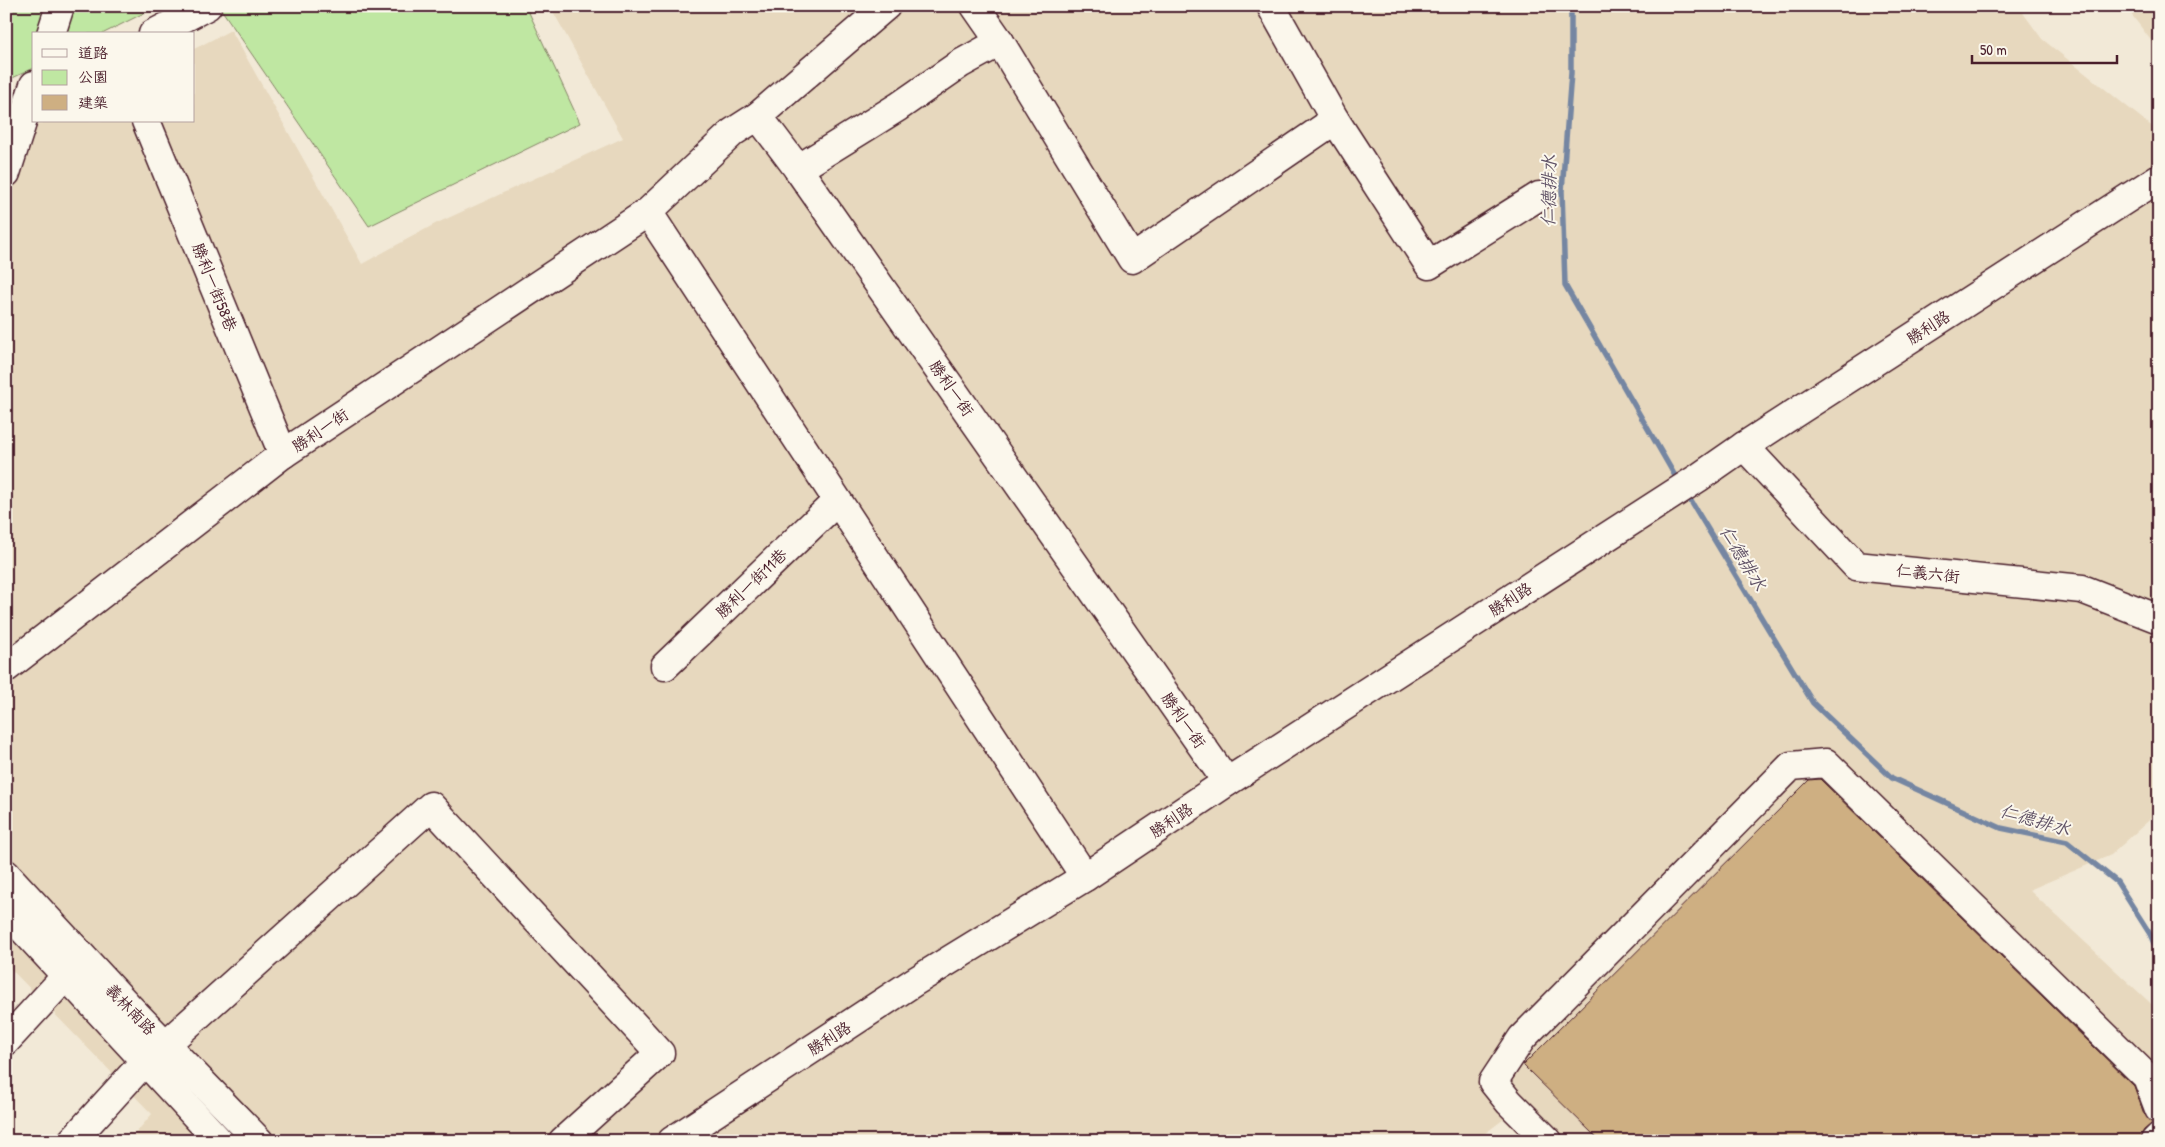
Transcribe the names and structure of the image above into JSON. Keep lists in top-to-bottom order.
{
  "streets": {
    "street": [
      "勝利一街58巷",
      "勝利路",
      "勝利一街",
      "仁義六街",
      "勝利一街11巷",
      "義林南路"
    ]
  },
  "crossings": [
    ["勝利一街58巷", "勝利一街"],
    ["勝利路", "勝利一街"],
    ["勝利路", "仁義六街"]
  ],
  "water": ["仁德排水"],
  "legend": ["道路", "公園", "建築"],
  "scale_bar": "50 m"
}
